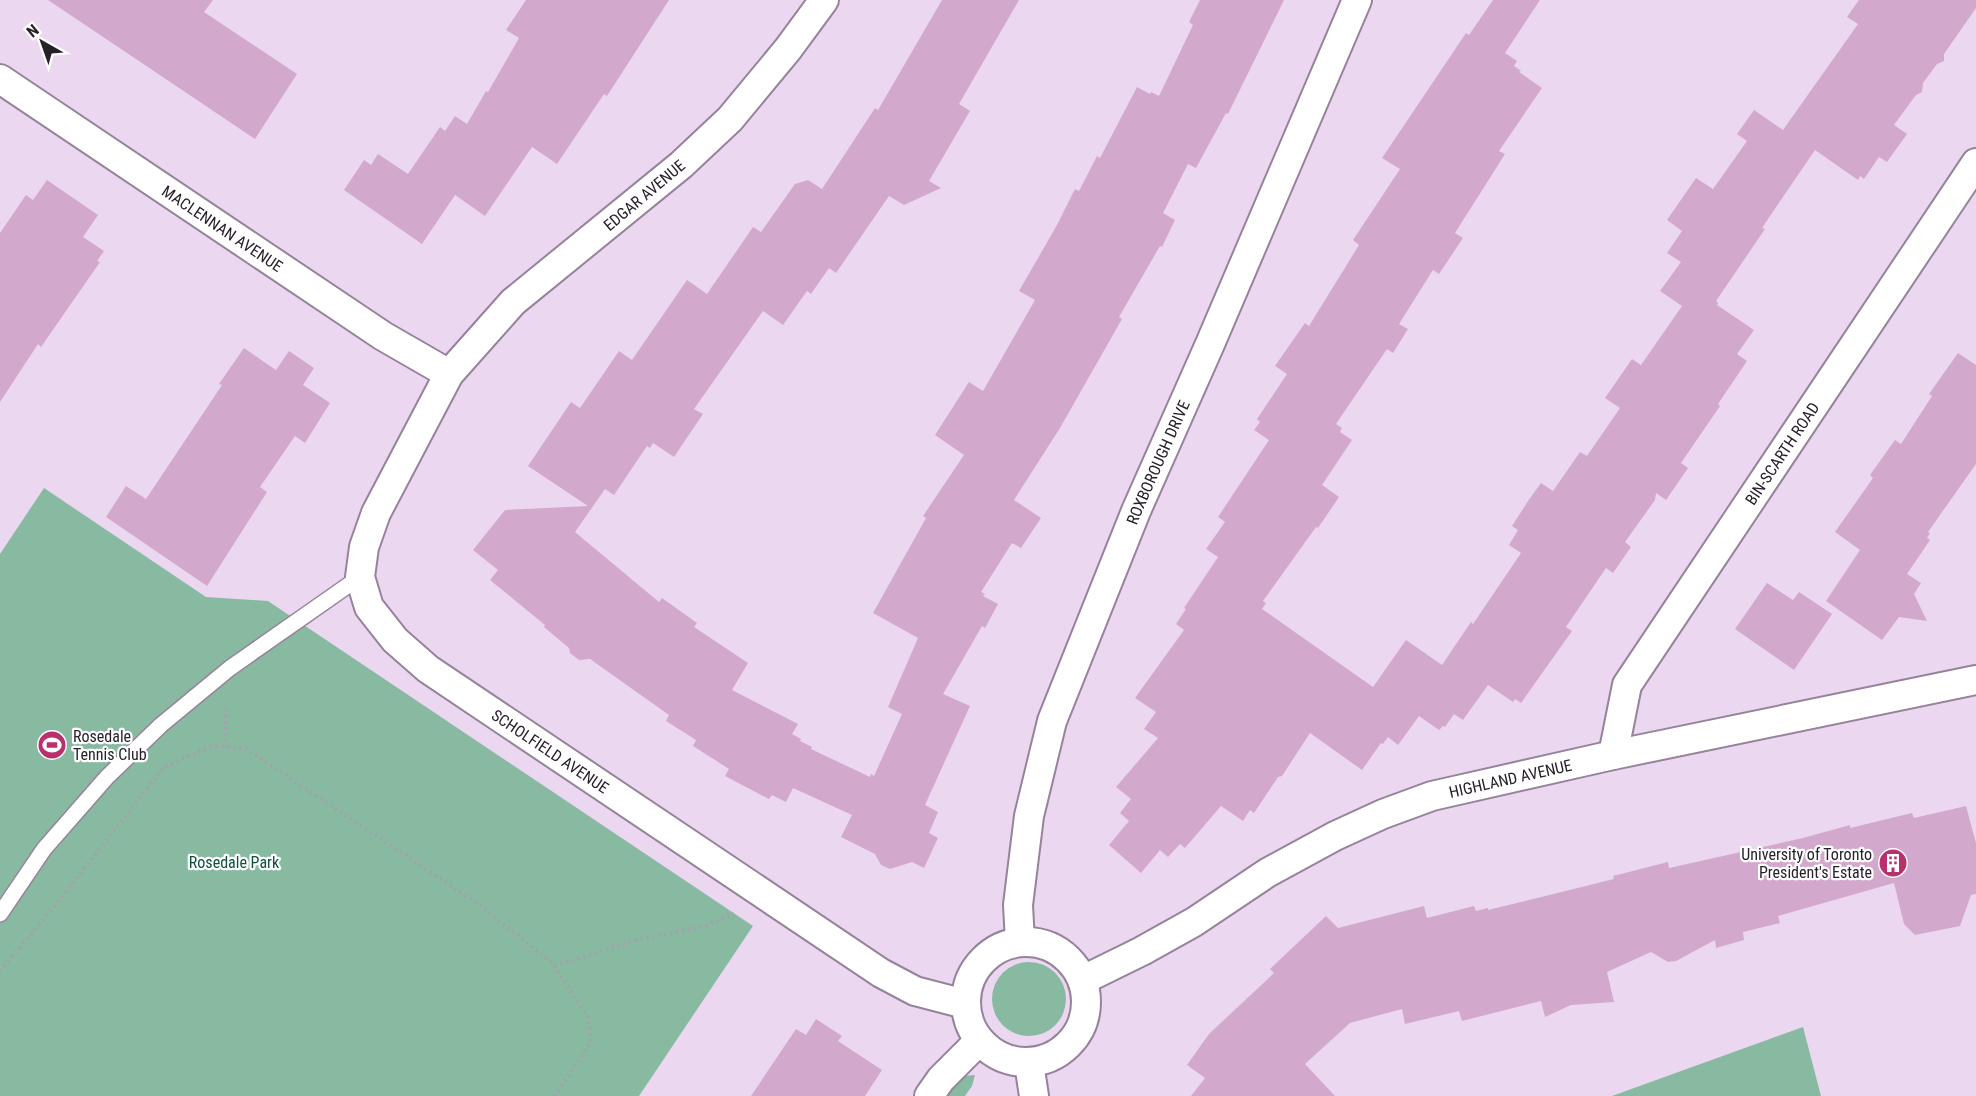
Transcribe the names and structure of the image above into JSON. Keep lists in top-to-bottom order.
{
  "streets": {
    "street": [
      "EDGAR AVENUE",
      "MACLENNAN AVENUE",
      "BIN-SCARTH ROAD",
      "ROXBOROUGH DRIVE",
      "SCHOLFIELD AVENUE",
      "HIGHLAND AVENUE"
    ]
  },
  "crossings": [
    ["EDGAR AVENUE", "MACLENNAN AVENUE"],
    ["EDGAR AVENUE", "SCHOLFIELD AVENUE"],
    ["MACLENNAN AVENUE", "SCHOLFIELD AVENUE"],
    ["BIN-SCARTH ROAD", "HIGHLAND AVENUE"],
    ["ROXBOROUGH DRIVE", "SCHOLFIELD AVENUE"],
    ["ROXBOROUGH DRIVE", "HIGHLAND AVENUE"],
    ["SCHOLFIELD AVENUE", "HIGHLAND AVENUE"]
  ],
  "parks": ["Rosedale Park"],
  "places": {
    "sports": ["Rosedale Tennis Club"],
    "building": ["University of Toronto President's Estate"]
  },
  "north": "top left"
}
